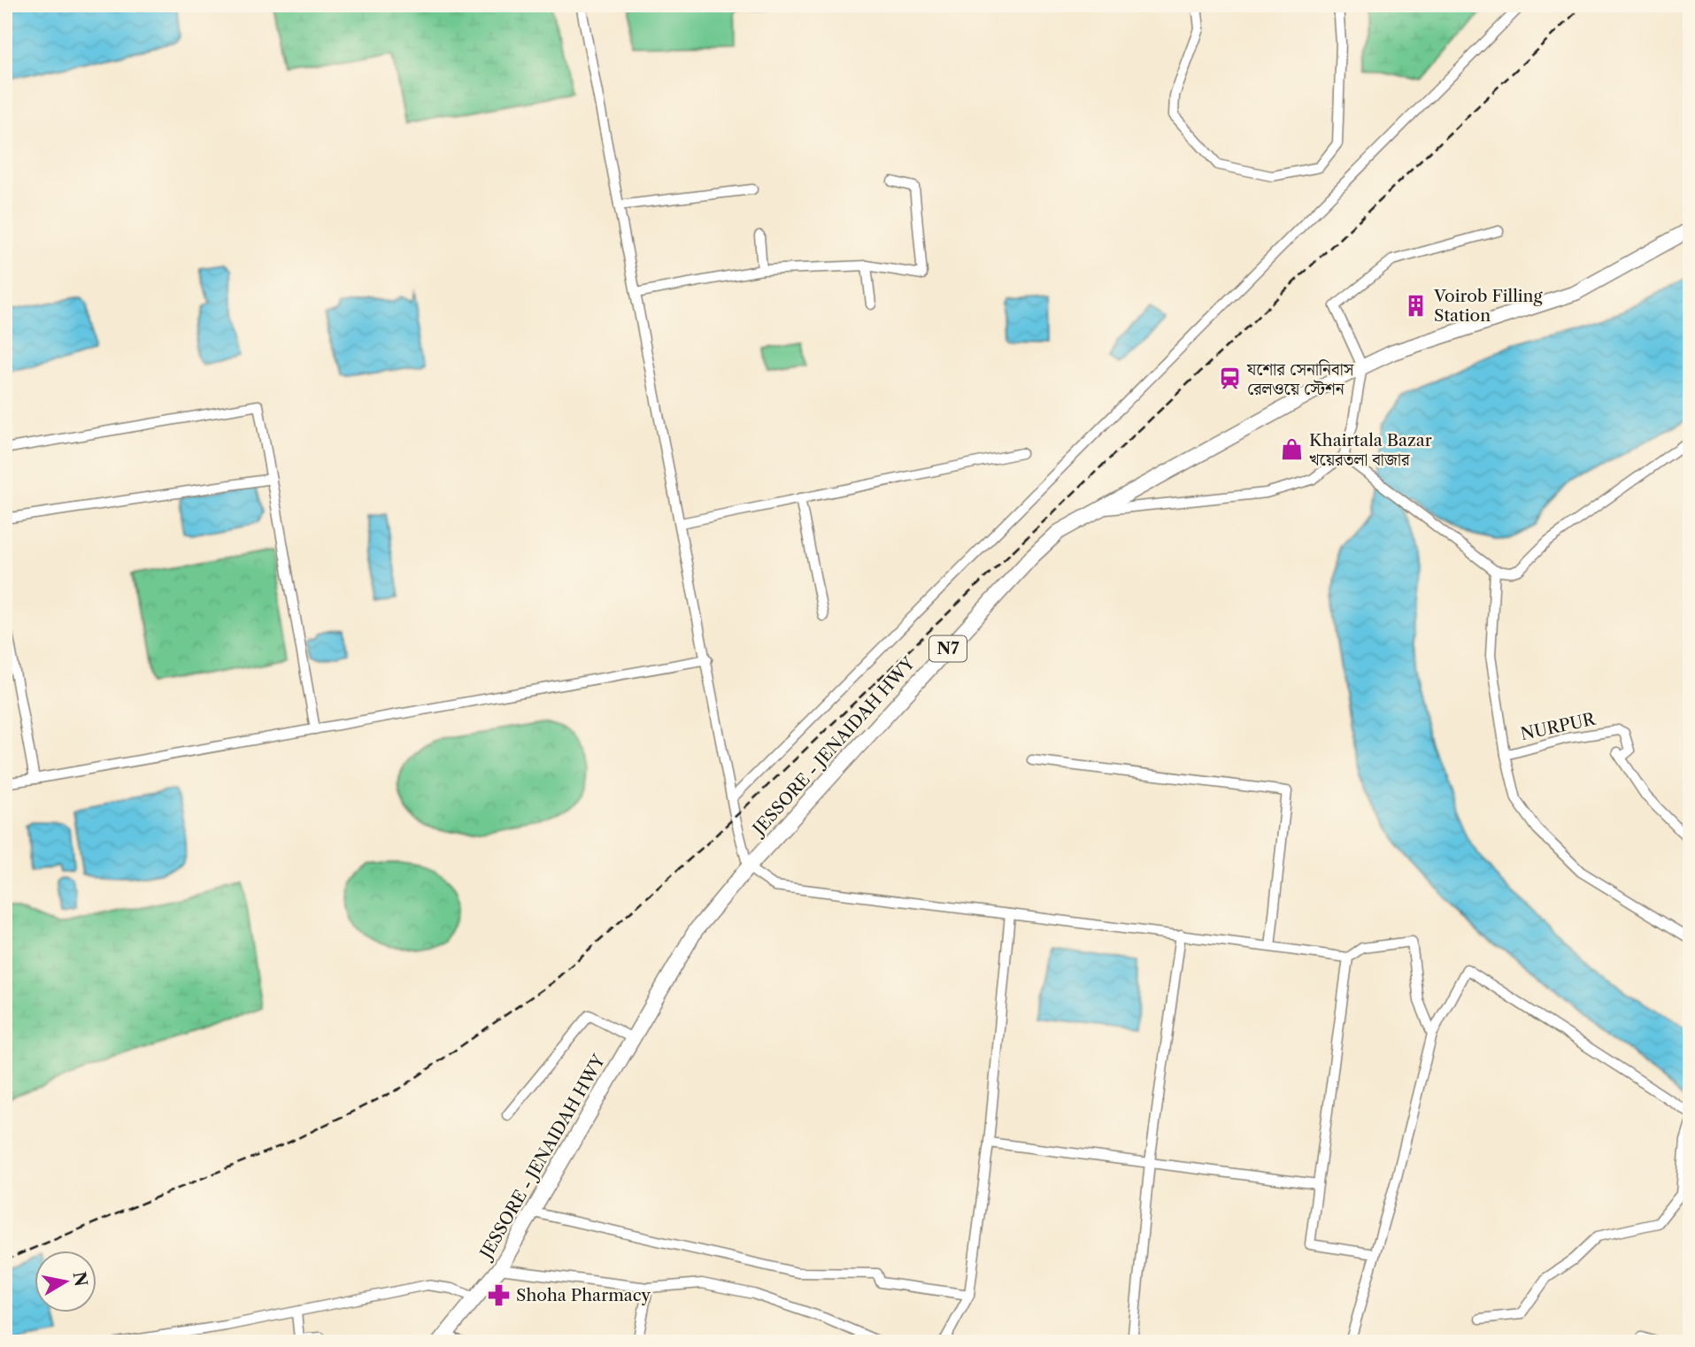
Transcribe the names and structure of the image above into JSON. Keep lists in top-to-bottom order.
{
  "streets": {
    "highway": ["N7", "JESSORE - JENAIDAH HWY"],
    "street": ["NURPUR"]
  },
  "places": {
    "building": ["Voirob Filling Station"],
    "station": ["যশোর সেনানিবাস রেলওয়ে স্টেশন"],
    "shop": ["Khairtala Bazar খয়েরতলা বাজার"],
    "pharmacy": ["Shoha Pharmacy"]
  },
  "north": "right"
}
